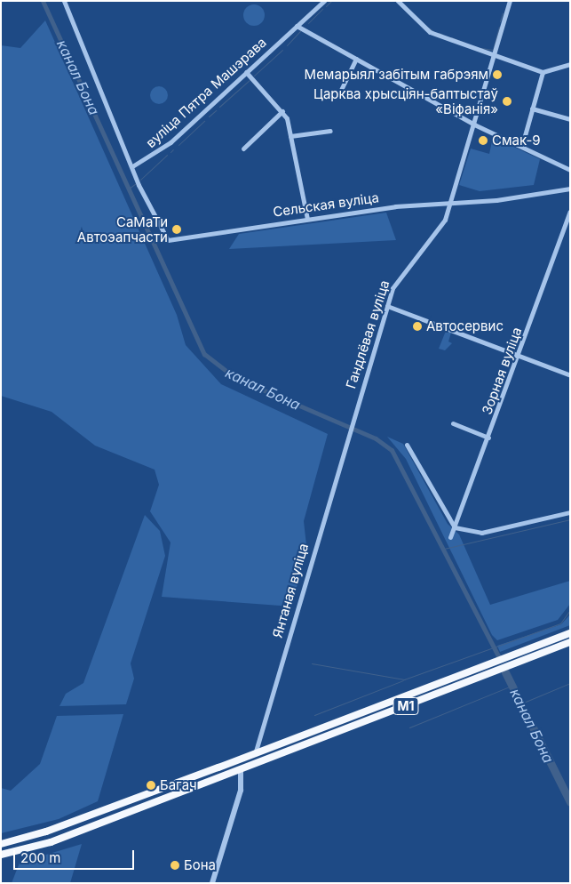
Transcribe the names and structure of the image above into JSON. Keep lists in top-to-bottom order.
{
  "streets": {
    "highway": ["М1"],
    "street": [
      "вуліца Пятра Машэрава",
      "Сельская вуліца",
      "Гандлёвая вуліца",
      "Зорная вуліца",
      "Янтаная вуліца"
    ]
  },
  "crossings": [
    ["вуліца Пятра Машэрава", "Сельская вуліца"],
    ["Сельская вуліца", "Гандлёвая вуліца"],
    ["Гандлёвая вуліца", "Янтаная вуліца"],
    ["Янтаная вуліца", "М1"]
  ],
  "water": ["канал Бона"],
  "places": [
    "Мемарыял забітым габрэям",
    "Царква хрысціян-баптыстаў «Віфанія»",
    "Смак-9",
    "СаМаТи Автоэапчасти",
    "Автосервис",
    "Багач",
    "Бона"
  ],
  "scale_bar": "200 m"
}
